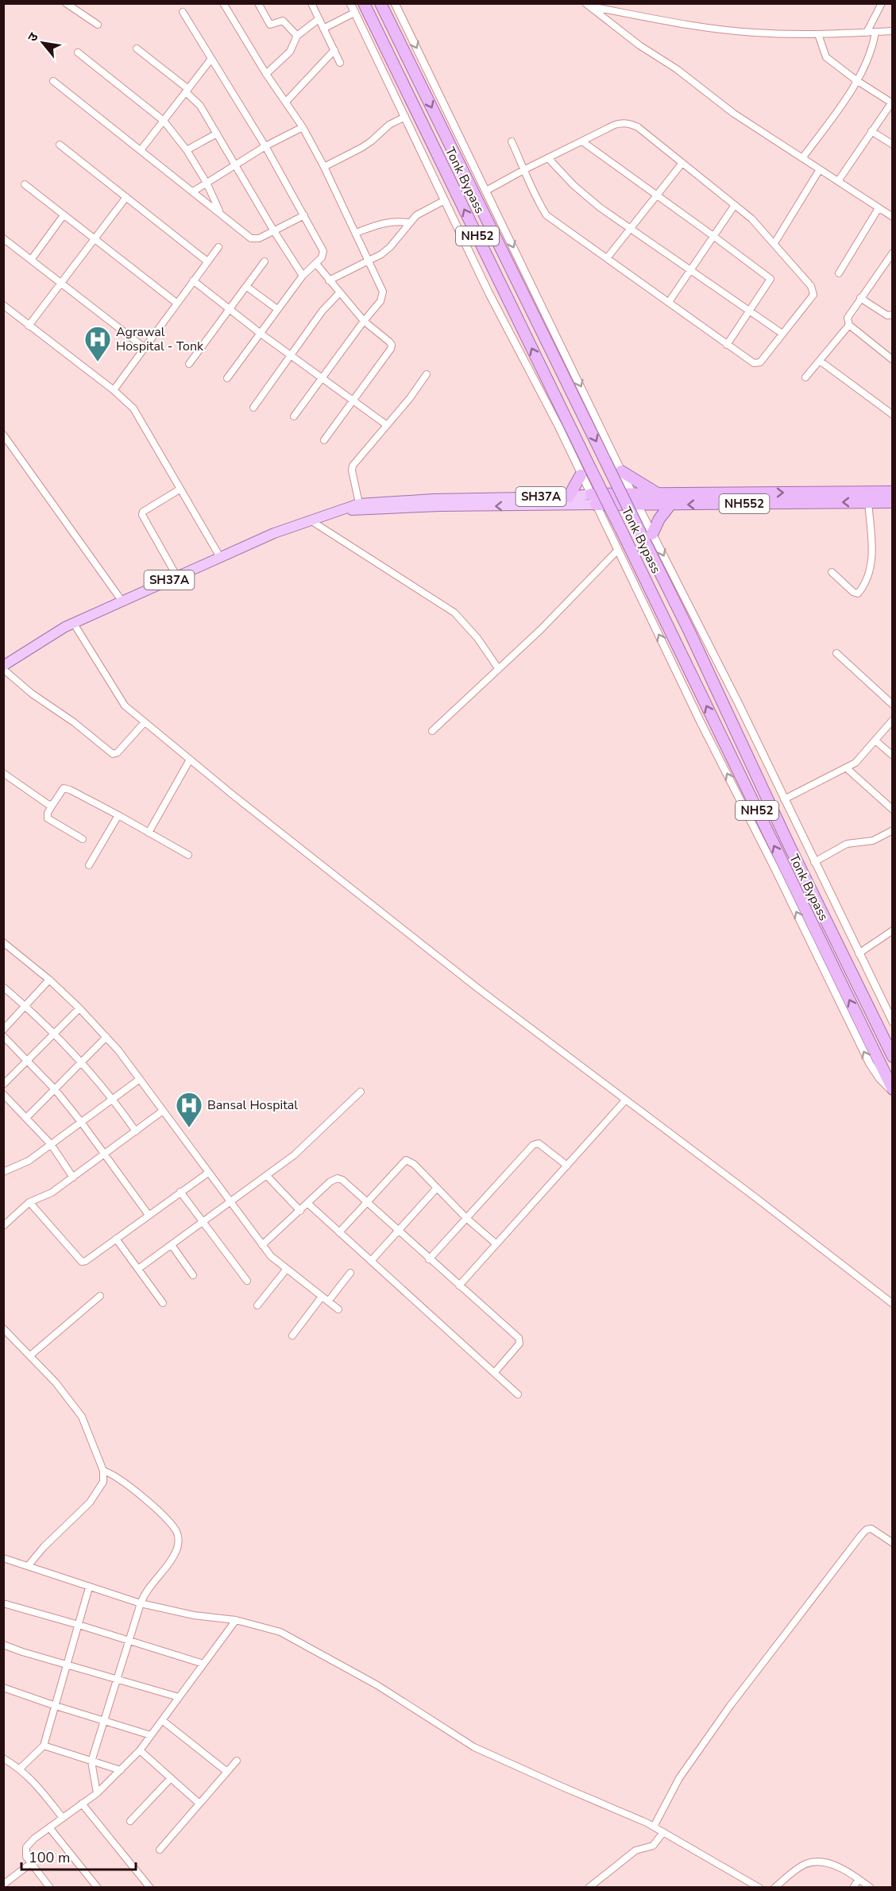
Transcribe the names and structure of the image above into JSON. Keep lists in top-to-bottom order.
{
  "streets": {
    "highway": ["Tonk Bypass", "NH52", "NH552"],
    "main road": ["SH37A"]
  },
  "crossings": [
    ["SH37A", "NH552"]
  ],
  "places": {
    "hospital": ["Agrawal Hospital - Tonk", "Bansal Hospital"]
  },
  "scale_bar": "100 m",
  "north": "top left"
}
